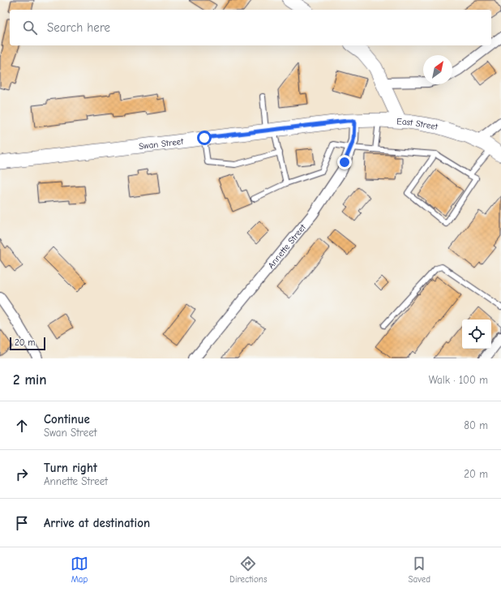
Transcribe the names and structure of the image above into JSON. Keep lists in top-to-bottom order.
{
  "streets": {
    "main road": ["East Street", "Swan Street"],
    "street": ["Annette Street"]
  },
  "crossings": [
    ["East Street", "Swan Street"],
    ["Swan Street", "Annette Street"]
  ],
  "scale_bar": "20 m",
  "north": "top right",
  "page": {
    "search": "Search here",
    "scale": "20 m",
    "heading": ["2 min", "Walk · 100 m"],
    "list": [
      ["Continue", "Swan Street", "80 m"],
      ["Turn right", "Annette Street", "20 m"],
      "Arrive at destination"
    ],
    "nav": ["Map", "Directions", "Saved"]
  }
}
